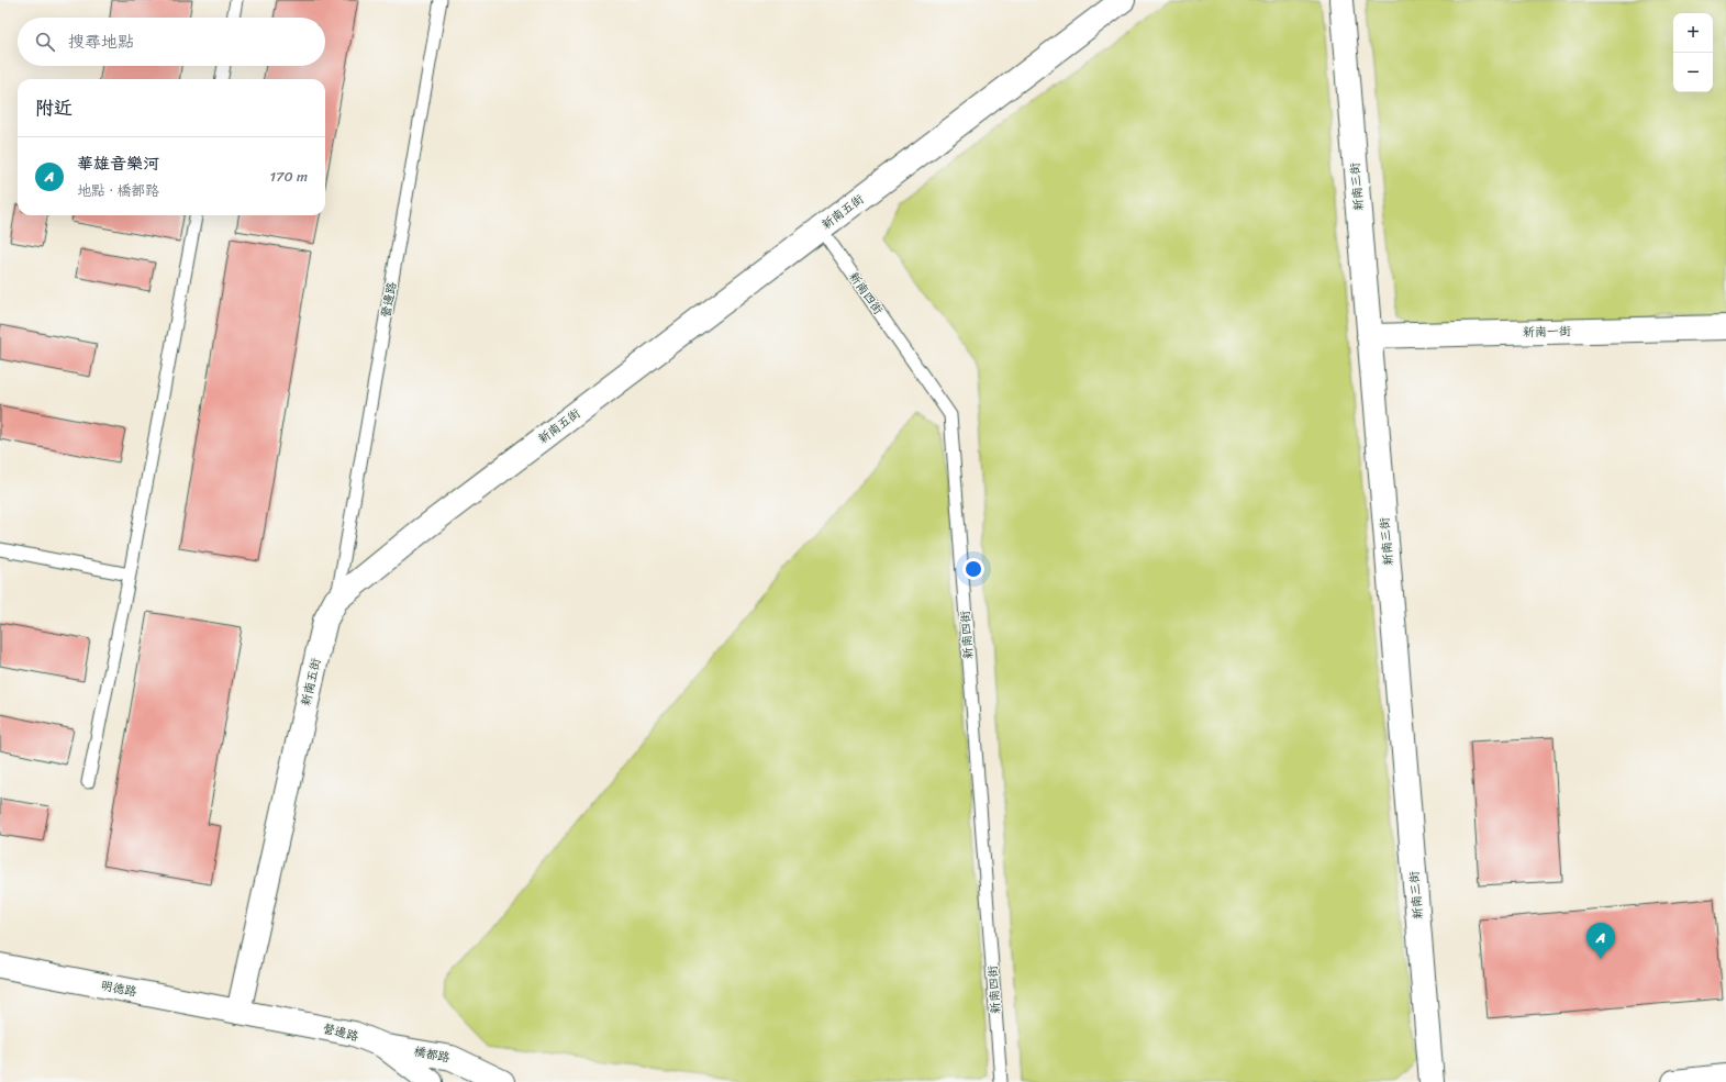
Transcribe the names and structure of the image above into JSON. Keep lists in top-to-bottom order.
{
  "streets": {
    "street": [
      "新南三街",
      "新南五街",
      "營邊路",
      "新南一街",
      "明德路",
      "橋都路"
    ],
    "lane": ["新南四街"]
  },
  "crossings": [
    ["新南三街", "新南一街"],
    ["新南五街", "新南四街"],
    ["新南五街", "營邊路"],
    ["新南五街", "明德路"],
    ["營邊路", "明德路"],
    ["營邊路", "橋都路"]
  ],
  "page": {
    "map_buttons": ["+", "−"],
    "search": "搜尋地點",
    "heading": "附近",
    "list": [
      {
        "mark": "A",
        "name": "華雄音樂河",
        "note": "地點 · 橋都路",
        "value": "170 m"
      }
    ],
    "pins": "A"
  }
}
